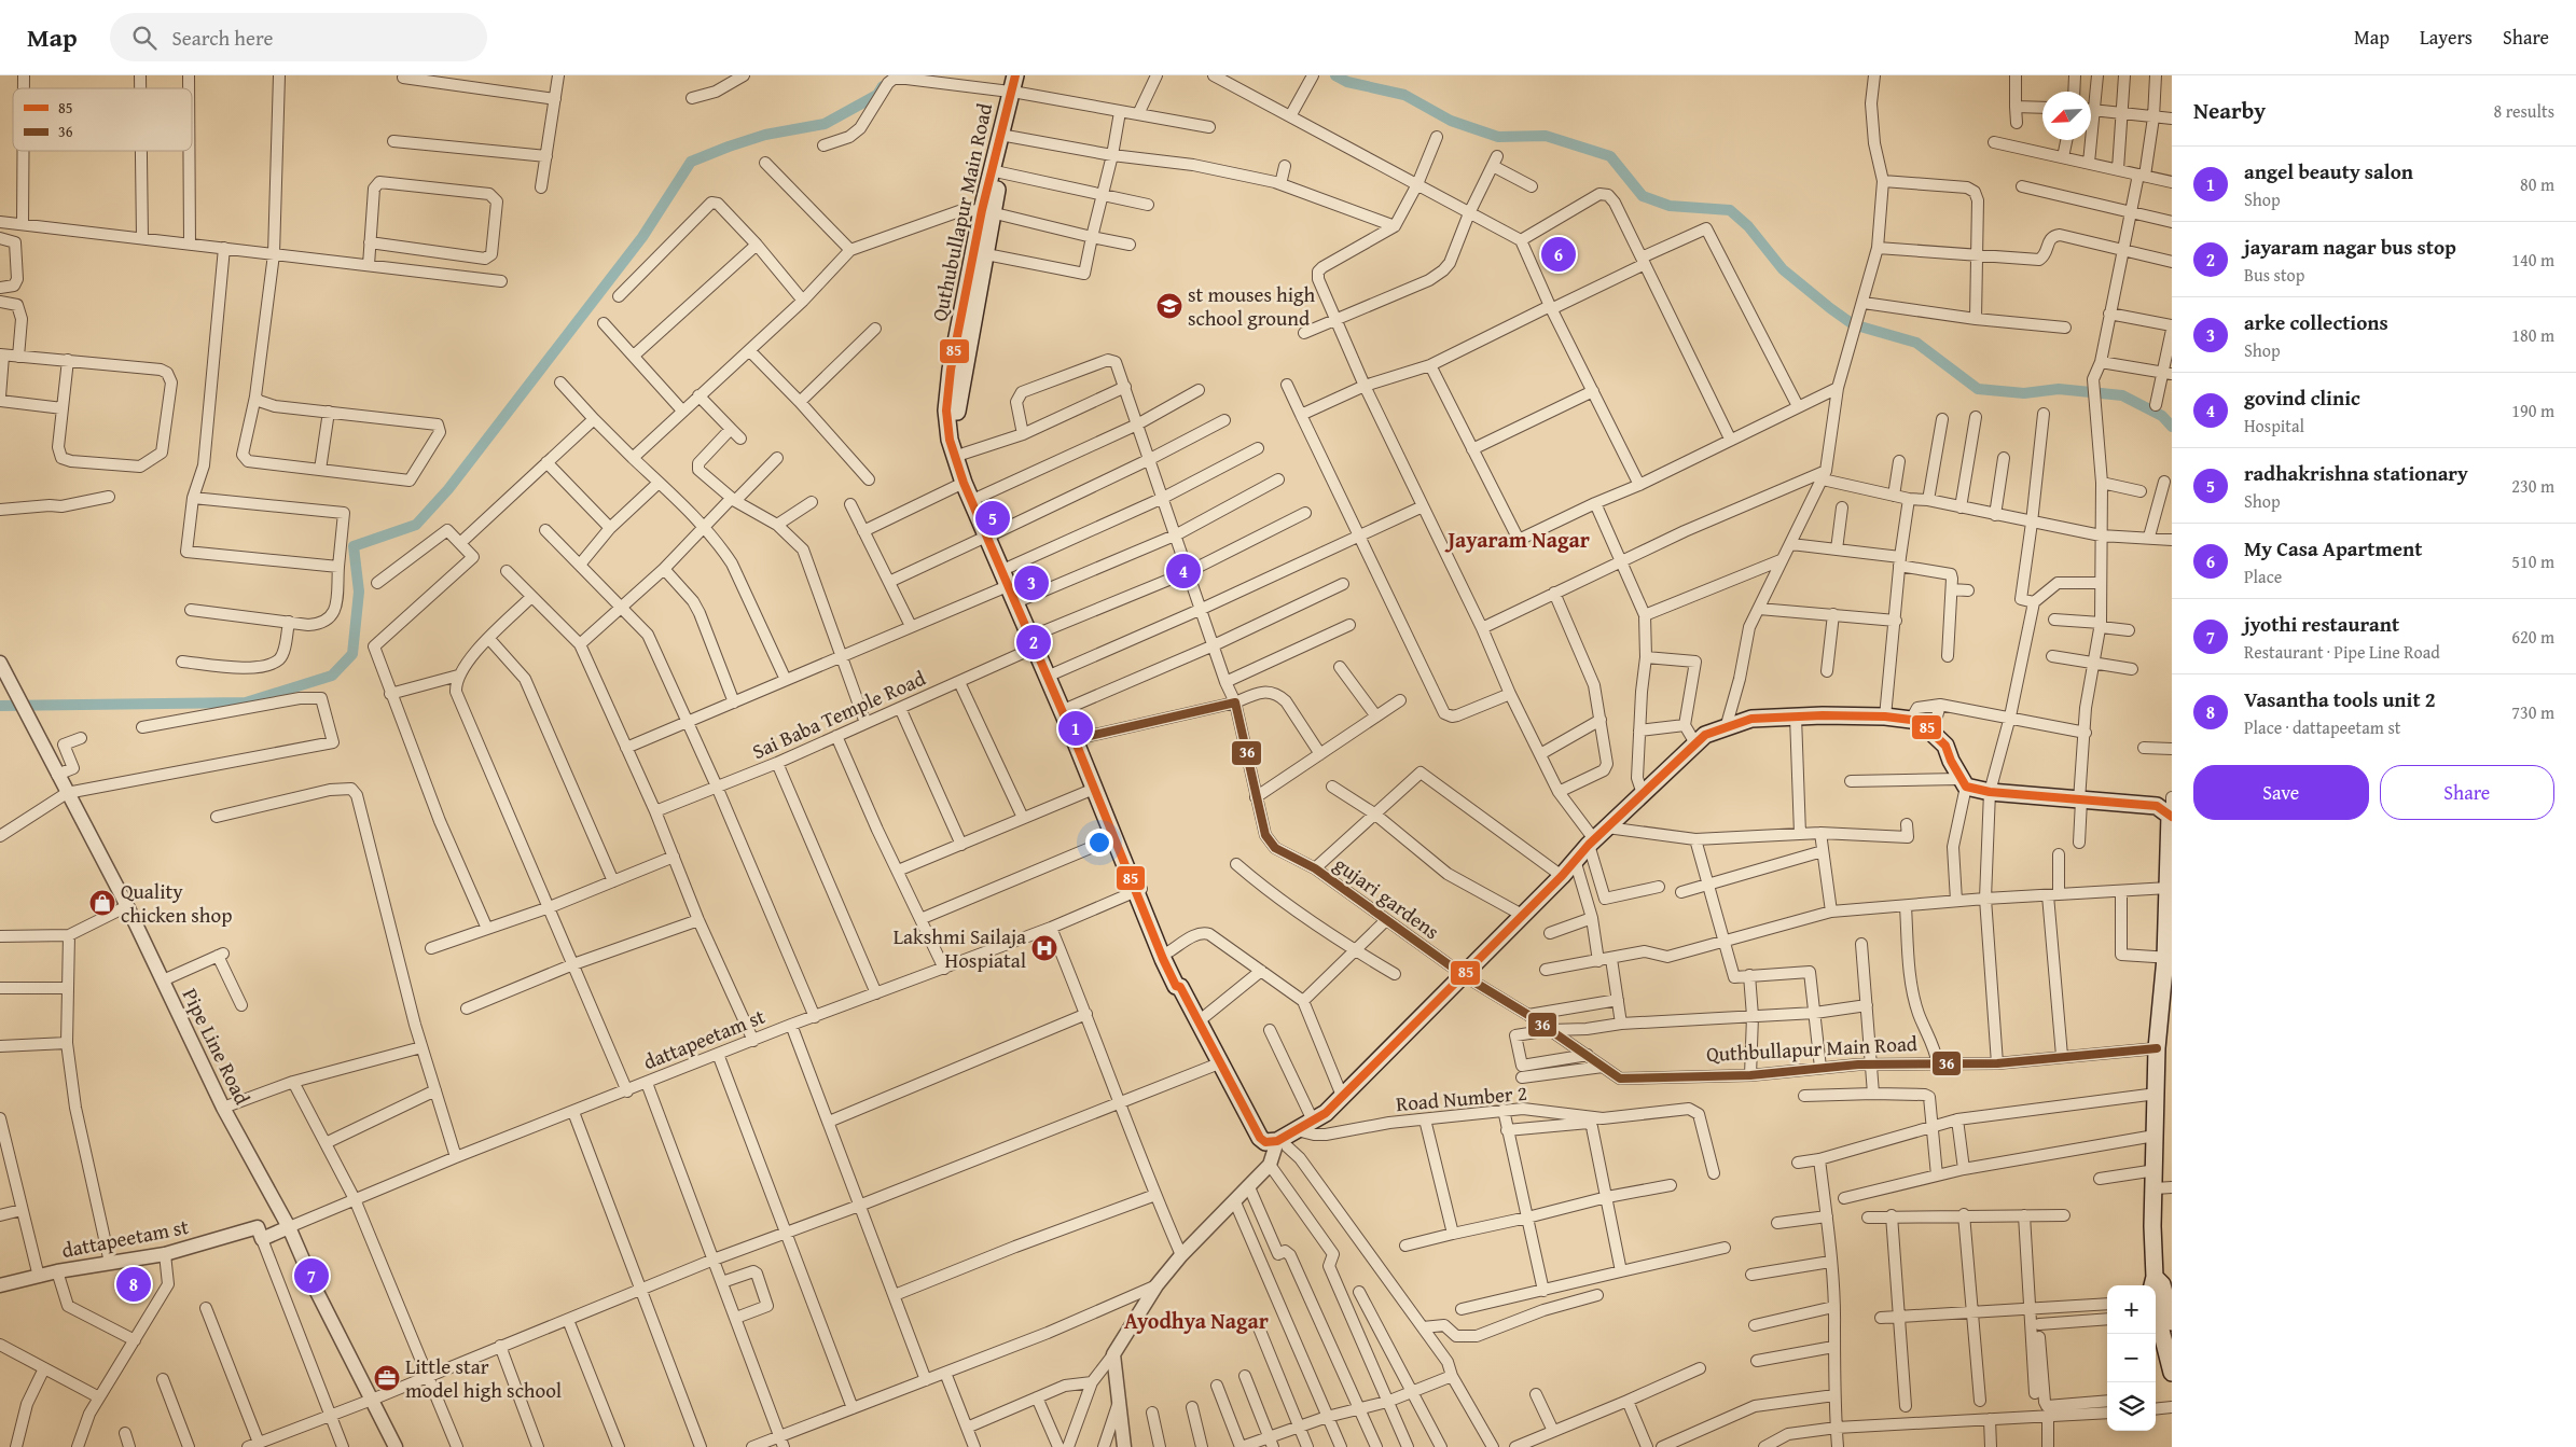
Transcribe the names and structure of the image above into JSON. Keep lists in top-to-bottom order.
{
  "streets": {
    "main road": ["Quthubullapur Main Road"],
    "street": [
      "Sai Baba Temple Road",
      "gujari gardens",
      "dattapeetam st",
      "Pipe Line Road",
      "Quthbullapur Main Road",
      "Road Number 2"
    ]
  },
  "crossings": [
    ["Quthubullapur Main Road", "Sai Baba Temple Road"],
    ["Quthubullapur Main Road", "dattapeetam st"],
    ["Sai Baba Temple Road", "gujari gardens"],
    ["gujari gardens", "Quthbullapur Main Road"],
    ["dattapeetam st", "Pipe Line Road"]
  ],
  "districts": ["Jayaram Nagar", "Ayodhya Nagar"],
  "places": {
    "school or university": ["st mouses high school ground"],
    "shop": ["Quality chicken shop"],
    "hospital": ["Lakshmi Sailaja Hospiatal"],
    "office": ["Little star model high school"]
  },
  "lines": ["transit line 85", "transit line 36"],
  "legend": ["85", "36"],
  "north": "bottom left",
  "page": {
    "header": "Map",
    "search": "Search here",
    "nav": ["Map", "Layers", "Share"],
    "heading": ["Nearby", "8 results"],
    "list": [
      {
        "mark": "1",
        "name": "angel beauty salon",
        "note": "Shop",
        "value": "80 m"
      },
      {
        "mark": "2",
        "name": "jayaram nagar bus stop",
        "note": "Bus stop",
        "value": "140 m"
      },
      {
        "mark": "3",
        "name": "arke collections",
        "note": "Shop",
        "value": "180 m"
      },
      {
        "mark": "4",
        "name": "govind clinic",
        "note": "Hospital",
        "value": "190 m"
      },
      {
        "mark": "5",
        "name": "radhakrishna stationary",
        "note": "Shop",
        "value": "230 m"
      },
      {
        "mark": "6",
        "name": "My Casa Apartment",
        "note": "Place",
        "value": "510 m"
      },
      {
        "mark": "7",
        "name": "jyothi restaurant",
        "note": "Restaurant · Pipe Line Road",
        "value": "620 m"
      },
      {
        "mark": "8",
        "name": "Vasantha tools unit 2",
        "note": "Place · dattapeetam st",
        "value": "730 m"
      }
    ],
    "pins": [
      "6",
      "5",
      "4",
      "3",
      "2",
      "1",
      "7",
      "8"
    ],
    "buttons": ["Save", "Share"],
    "map_buttons": ["+", "−"]
  }
}
